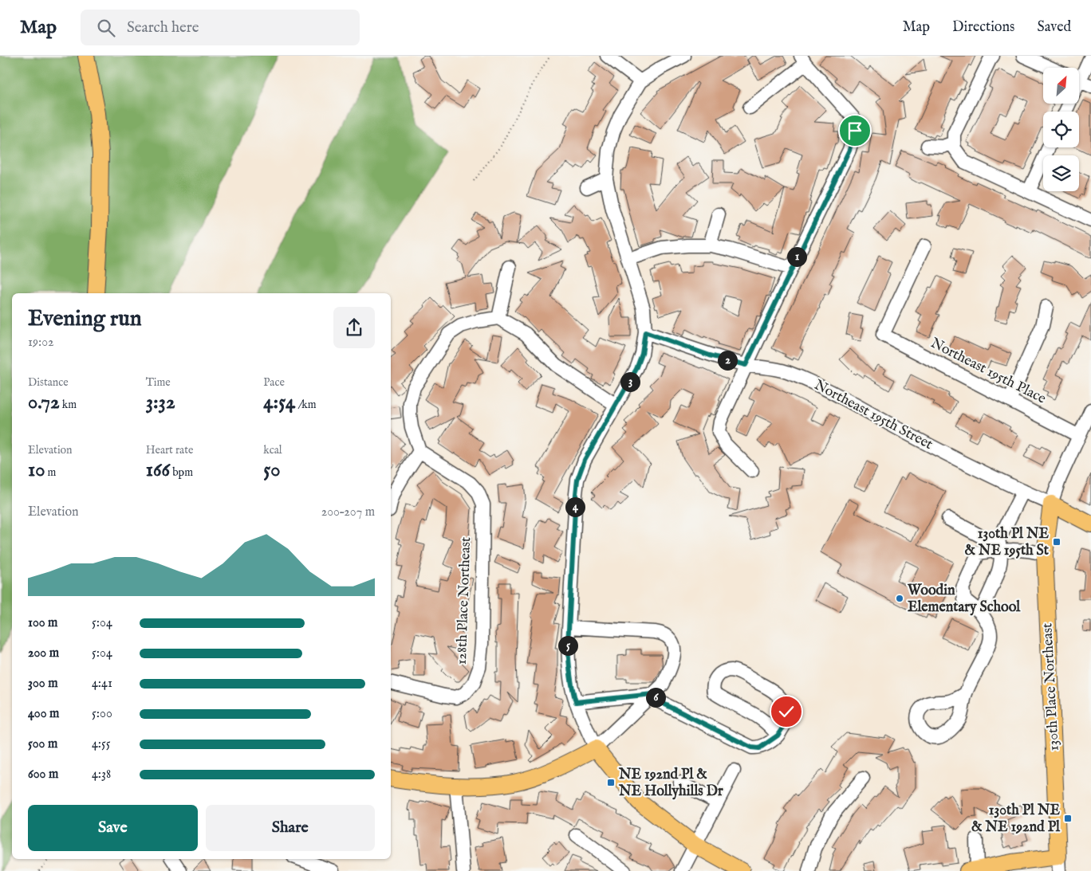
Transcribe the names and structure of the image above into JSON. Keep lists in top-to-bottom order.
{
  "streets": {
    "main road": ["Northeast 195th Street", "130th Place Northeast"],
    "street": ["Northeast 195th Place", "128th Place Northeast"]
  },
  "crossings": [
    ["Northeast 195th Street", "130th Place Northeast"]
  ],
  "places": {
    "transit": ["130th Pl NE & NE 195th St", "NE 192nd Pl & NE Hollyhills Dr", "130th Pl NE & NE 192nd Pl"],
    "other": ["Woodin Elementary School"]
  },
  "north": "top right",
  "page": {
    "header": "Map",
    "search": "Search here",
    "nav": ["Map", "Directions", "Saved"],
    "pins": [
      "1",
      "2",
      "3",
      "4",
      "5",
      "6"
    ],
    "heading": ["Evening run", "19:02"],
    "stats": [
      ["Distance", "0.72 km"],
      ["Time", "3:32"],
      ["Pace", "4:54 /km"],
      ["Elevation", "10 m"],
      ["Heart rate", "166 bpm"],
      ["kcal", "50"]
    ],
    "chart": ["Elevation", "200–207 m"],
    "list": [
      {
        "name": "100 m",
        "note": "5:04"
      },
      {
        "name": "200 m",
        "note": "5:04"
      },
      {
        "name": "300 m",
        "note": "4:41"
      },
      {
        "name": "400 m",
        "note": "5:00"
      },
      {
        "name": "500 m",
        "note": "4:55"
      },
      {
        "name": "600 m",
        "note": "4:38"
      }
    ],
    "buttons": ["Save", "Share"]
  }
}
